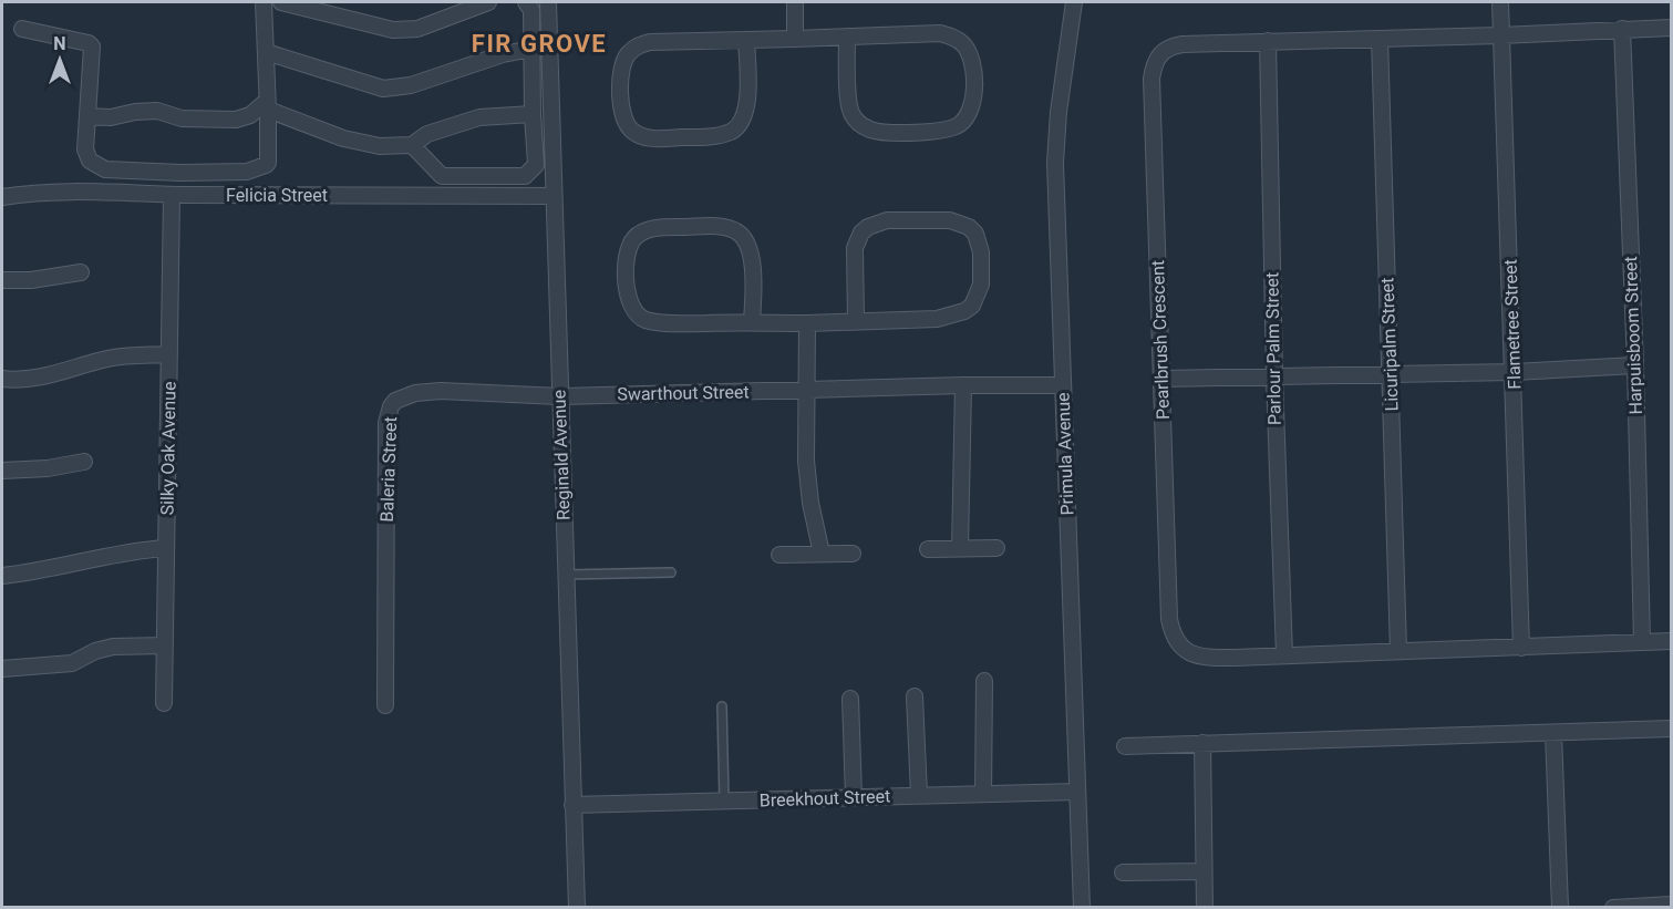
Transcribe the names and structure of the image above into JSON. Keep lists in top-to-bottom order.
{
  "streets": {
    "street": [
      "Felicia Street",
      "Flametree Street",
      "Harpuisboom Street",
      "Pearlbrush Crescent",
      "Licuripalm Street",
      "Parlour Palm Street",
      "Swarthout Street",
      "Silky Oak Avenue",
      "Primula Avenue",
      "Reginald Avenue",
      "Baleria Street",
      "Breekhout Street"
    ]
  },
  "crossings": [
    ["Felicia Street", "Silky Oak Avenue"],
    ["Felicia Street", "Reginald Avenue"],
    ["Flametree Street", "Pearlbrush Crescent"],
    ["Harpuisboom Street", "Pearlbrush Crescent"],
    ["Pearlbrush Crescent", "Licuripalm Street"],
    ["Pearlbrush Crescent", "Parlour Palm Street"],
    ["Swarthout Street", "Primula Avenue"],
    ["Swarthout Street", "Reginald Avenue"],
    ["Swarthout Street", "Baleria Street"],
    ["Primula Avenue", "Breekhout Street"],
    ["Reginald Avenue", "Baleria Street"],
    ["Reginald Avenue", "Breekhout Street"]
  ],
  "districts": ["FIR GROVE"],
  "north": "top"
}
